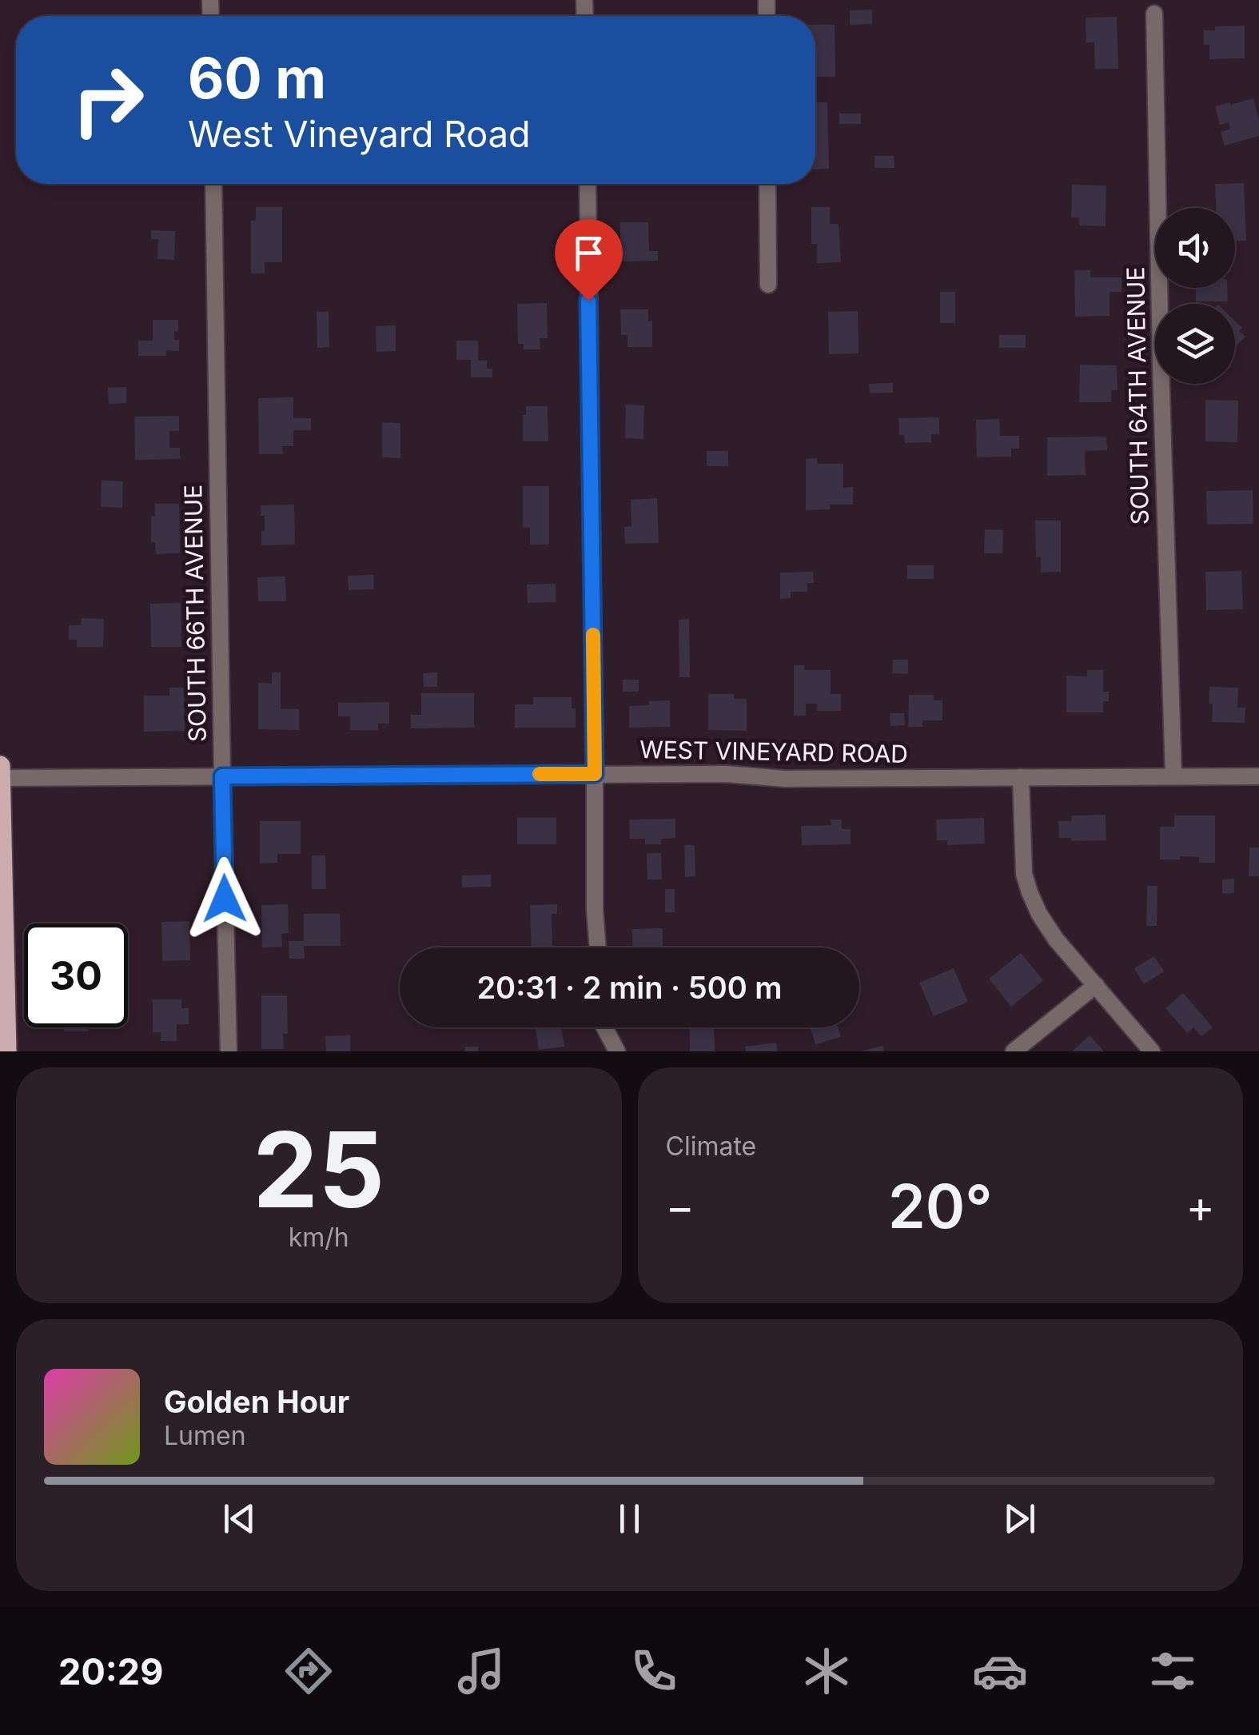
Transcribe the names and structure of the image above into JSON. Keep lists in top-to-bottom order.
{
  "streets": {
    "street": ["SOUTH 64TH AVENUE", "SOUTH 66TH AVENUE", "WEST VINEYARD ROAD"]
  },
  "crossings": [
    ["SOUTH 64TH AVENUE", "WEST VINEYARD ROAD"],
    ["SOUTH 66TH AVENUE", "WEST VINEYARD ROAD"]
  ],
  "page": {
    "turn": ["60 m", "West Vineyard Road"],
    "limit": "30",
    "trip": "20:31 · 2 min · 500 m",
    "tile": [
      ["25", "km/h"],
      "Climate"
    ],
    "heat": ["−", "20°", "+"],
    "song": ["Golden Hour", "Lumen"],
    "tabs": "20:29"
  }
}
